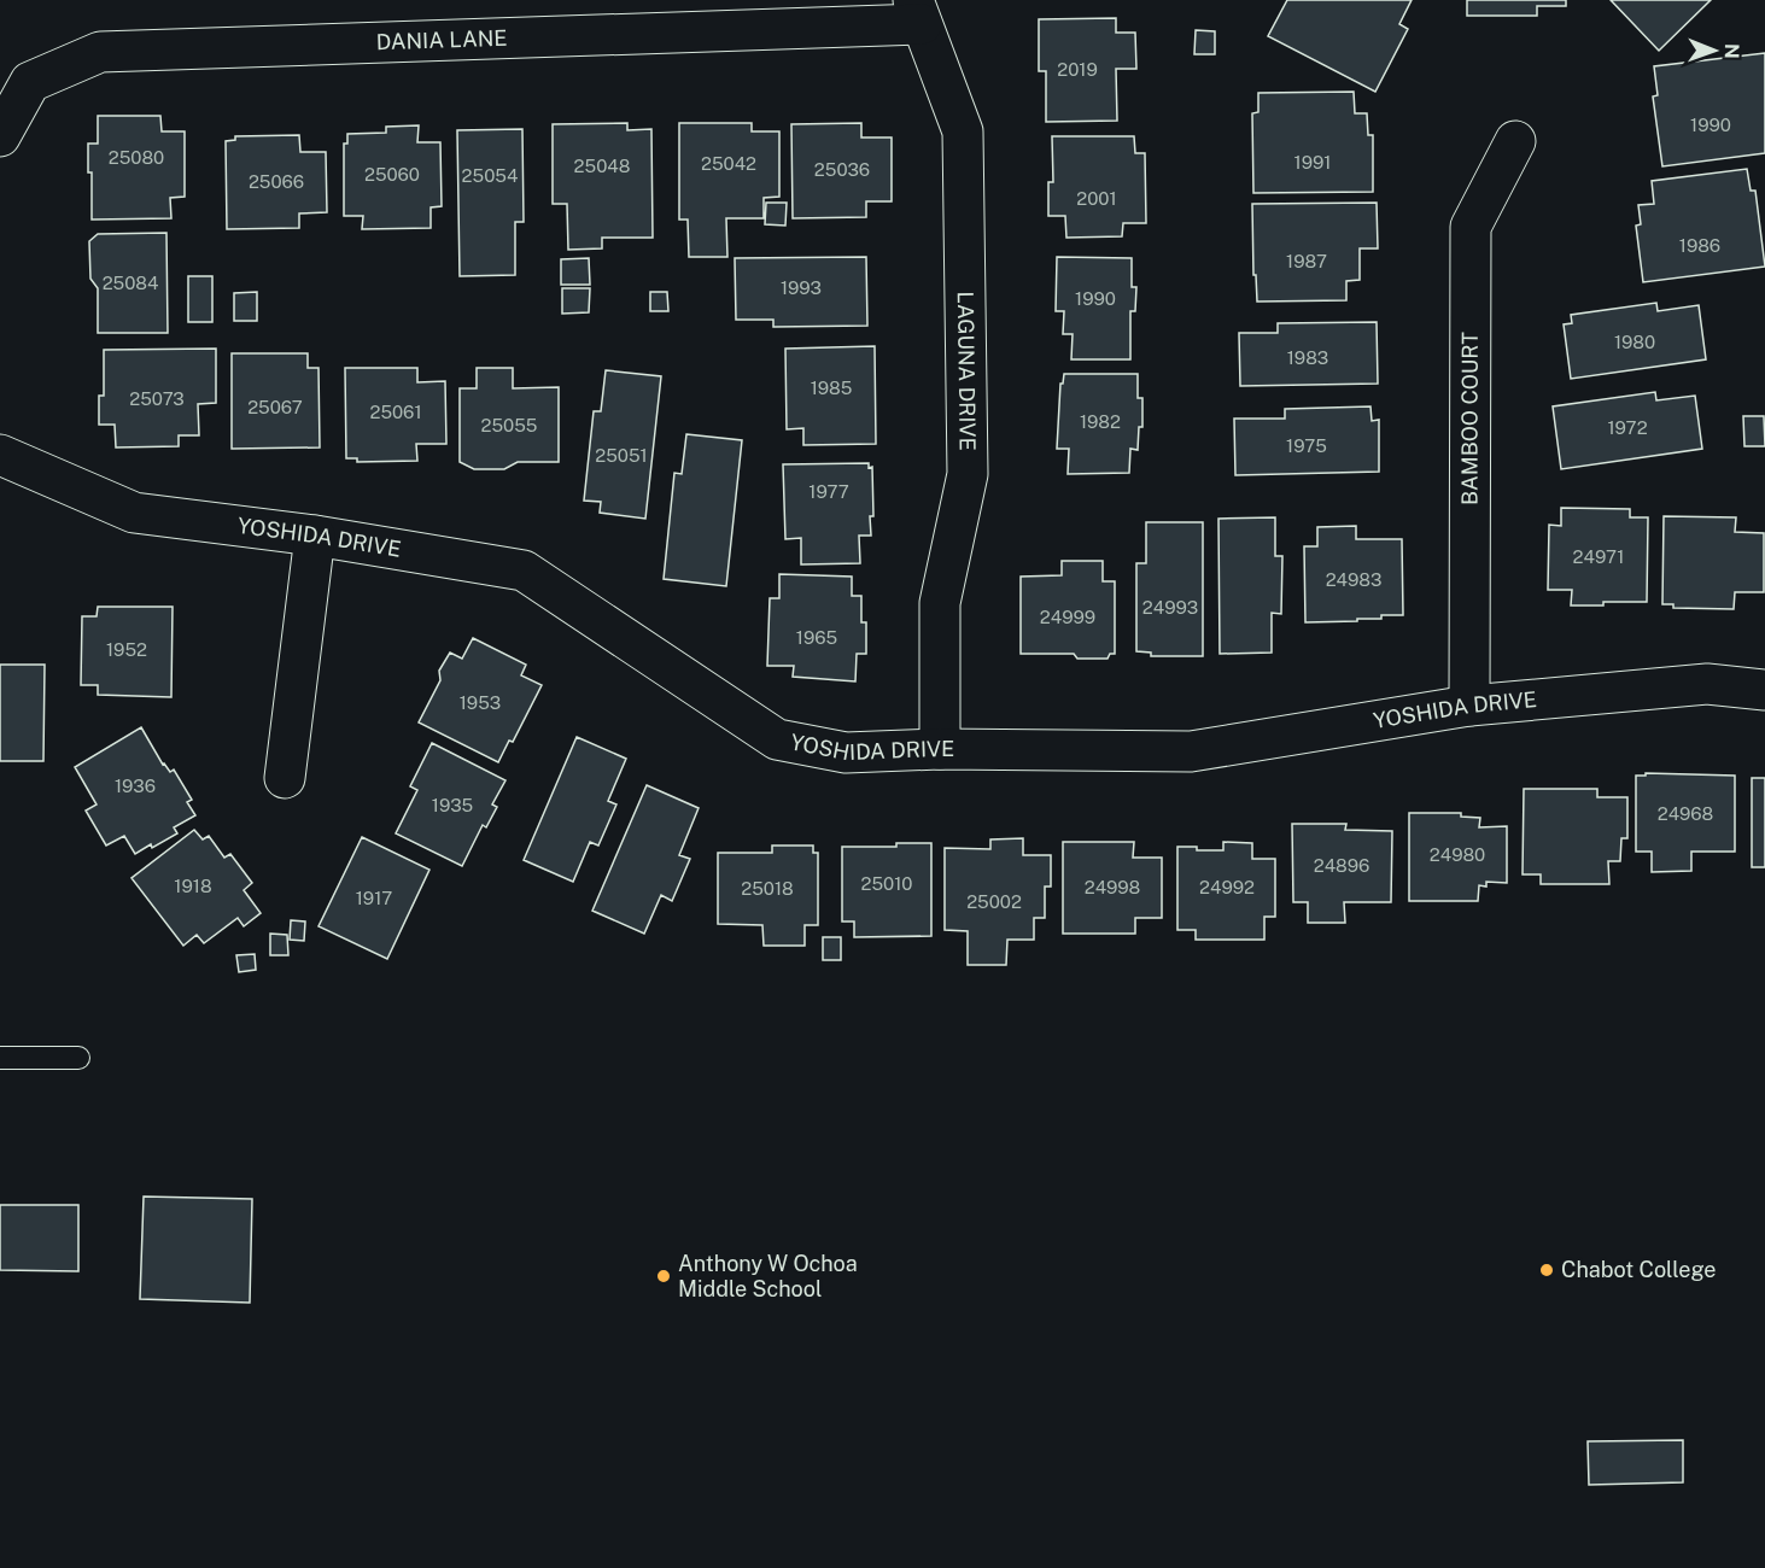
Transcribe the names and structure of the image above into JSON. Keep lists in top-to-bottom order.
{
  "streets": {
    "street": [
      "DANIA LANE",
      "LAGUNA DRIVE",
      "BAMBOO COURT",
      "YOSHIDA DRIVE"
    ]
  },
  "crossings": [
    ["DANIA LANE", "LAGUNA DRIVE"],
    ["LAGUNA DRIVE", "YOSHIDA DRIVE"],
    ["BAMBOO COURT", "YOSHIDA DRIVE"]
  ],
  "places": ["Chabot College", "Anthony W Ochoa Middle School"],
  "house_numbers": [
    "2019",
    "1990",
    "25080",
    "1991",
    "25042",
    "25048",
    "25036",
    "25060",
    "25054",
    "25066",
    "2001",
    "1986",
    "1987",
    "25084",
    "1993",
    "1990",
    "1980",
    "1983",
    "1985",
    "25073",
    "25067",
    "25061",
    "1982",
    "25055",
    "1972",
    "1975",
    "25051",
    "1977",
    "24971",
    "24983",
    "24993",
    "24999",
    "1965",
    "1952",
    "1953",
    "1936",
    "1935",
    "24968",
    "24980",
    "24896",
    "25010",
    "1918",
    "24998",
    "24992",
    "25018",
    "1917",
    "25002"
  ],
  "north": "right"
}
